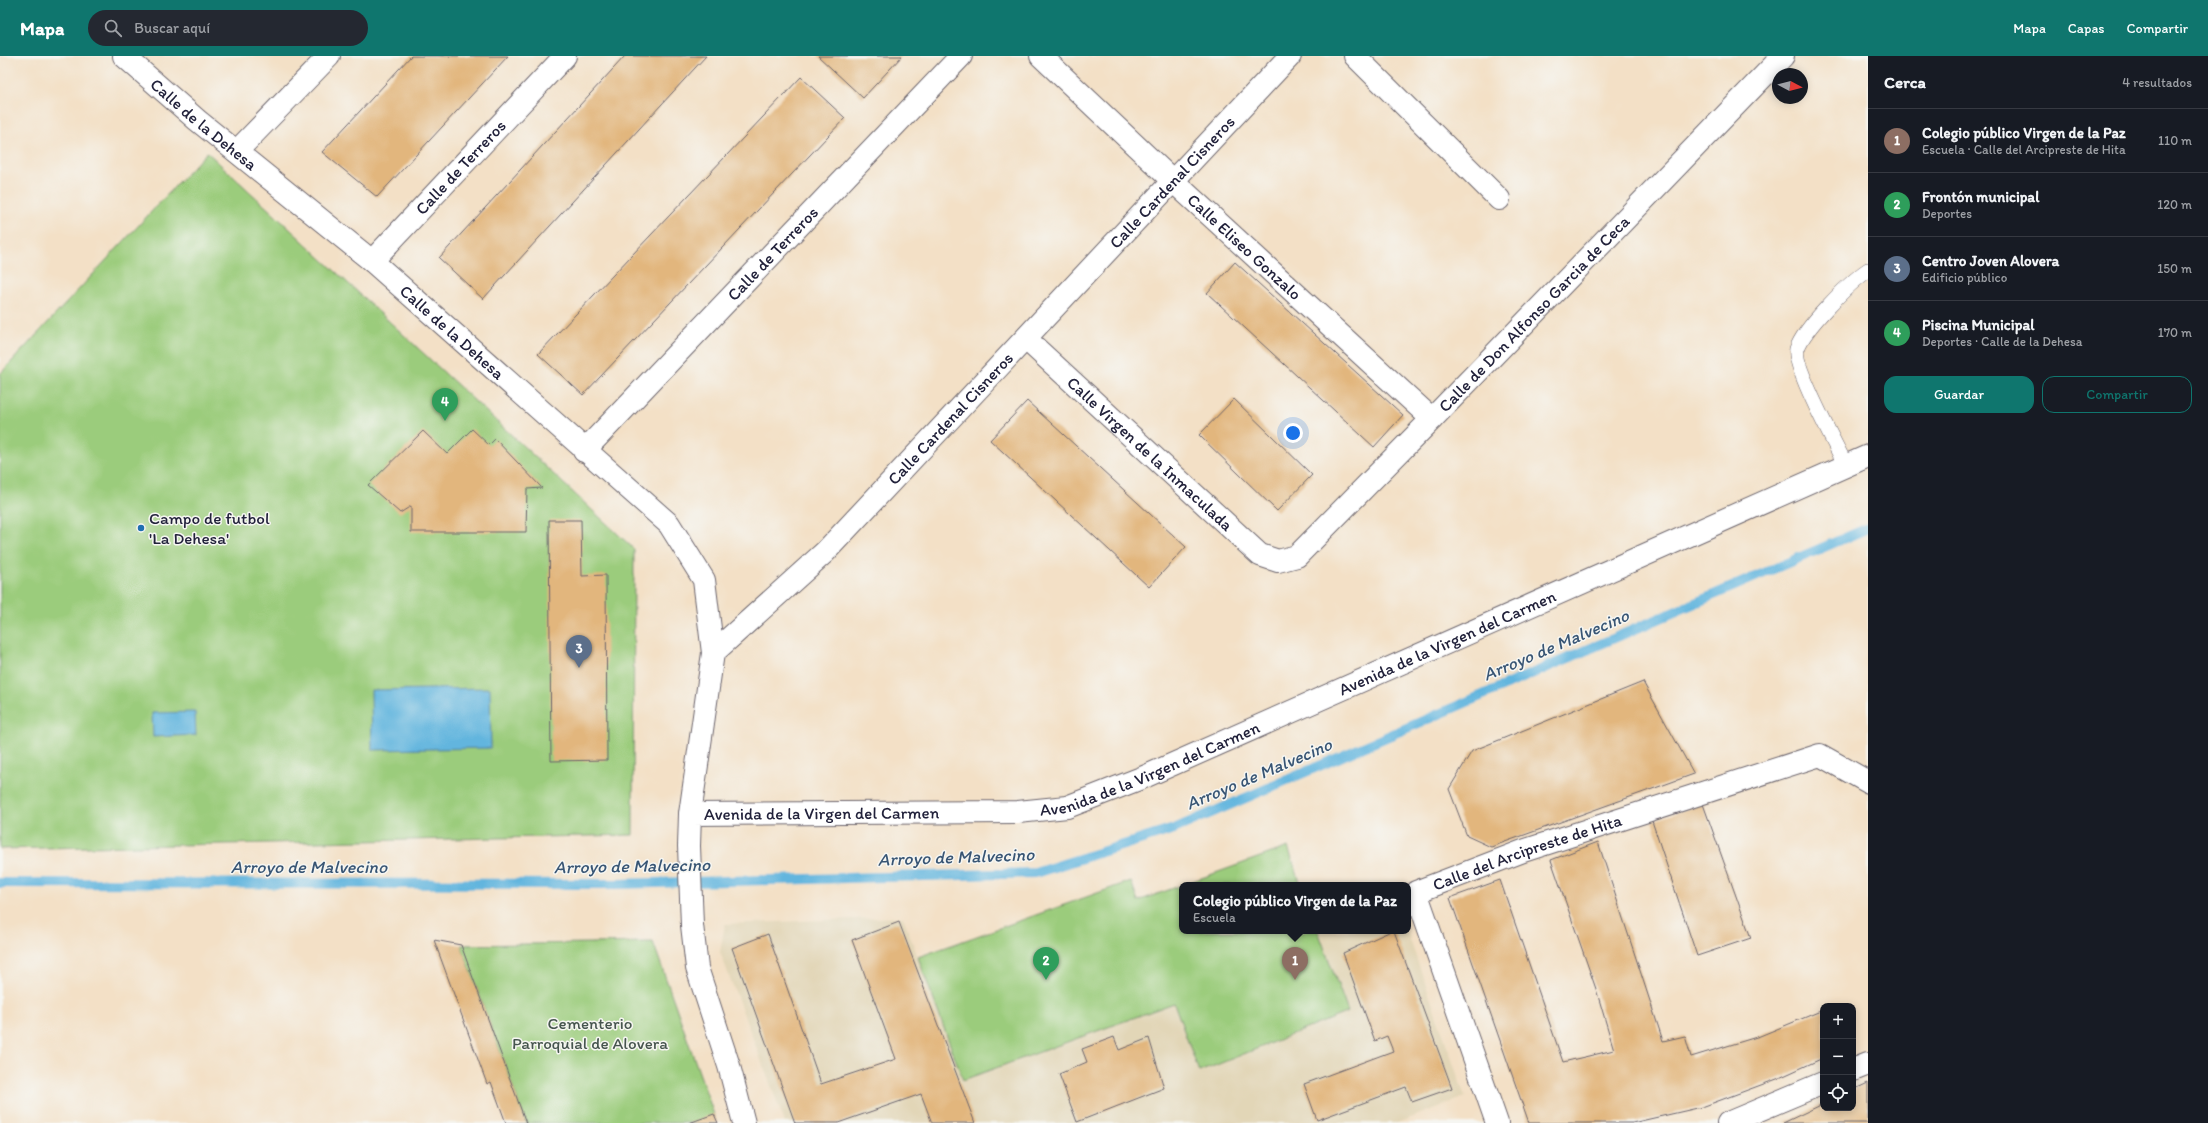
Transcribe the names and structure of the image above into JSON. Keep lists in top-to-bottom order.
{
  "streets": {
    "street": [
      "Calle de la Dehesa",
      "Calle de Terreros",
      "Calle Cardenal Cisneros",
      "Calle Eliseo Gonzalo",
      "Calle de Don Alfonso Garcia de Ceca",
      "Calle Virgen de la Inmaculada",
      "Avenida de la Virgen del Carmen",
      "Calle del Arcipreste de Hita"
    ]
  },
  "crossings": [
    ["Calle de la Dehesa", "Calle de Terreros"],
    ["Calle de la Dehesa", "Calle Cardenal Cisneros"],
    ["Calle Cardenal Cisneros", "Calle Eliseo Gonzalo"],
    ["Calle Cardenal Cisneros", "Calle Virgen de la Inmaculada"],
    ["Calle Eliseo Gonzalo", "Calle de Don Alfonso Garcia de Ceca"],
    ["Calle de Don Alfonso Garcia de Ceca", "Calle Virgen de la Inmaculada"]
  ],
  "water": ["Arroyo de Malvecino"],
  "parks": ["Cementerio Parroquial de Alovera"],
  "places": ["Campo de futbol 'La Dehesa'"],
  "north": "right",
  "page": {
    "header": "Mapa",
    "search": "Buscar aquí",
    "nav": ["Mapa", "Capas", "Compartir"],
    "heading": ["Cerca", "4 resultados"],
    "list": [
      {
        "mark": "1",
        "name": "Colegio público Virgen de la Paz",
        "note": "Escuela · Calle del Arcipreste de Hita",
        "value": "110 m"
      },
      {
        "mark": "2",
        "name": "Frontón municipal",
        "note": "Deportes",
        "value": "120 m"
      },
      {
        "mark": "3",
        "name": "Centro Joven Alovera",
        "note": "Edificio público",
        "value": "150 m"
      },
      {
        "mark": "4",
        "name": "Piscina Municipal",
        "note": "Deportes · Calle de la Dehesa",
        "value": "170 m"
      }
    ],
    "buttons": ["Guardar", "Compartir"],
    "pins": [
      "4",
      "3",
      "1",
      "2"
    ],
    "popup": ["Colegio público Virgen de la Paz", "Escuela"],
    "map_buttons": ["+", "−"]
  }
}
